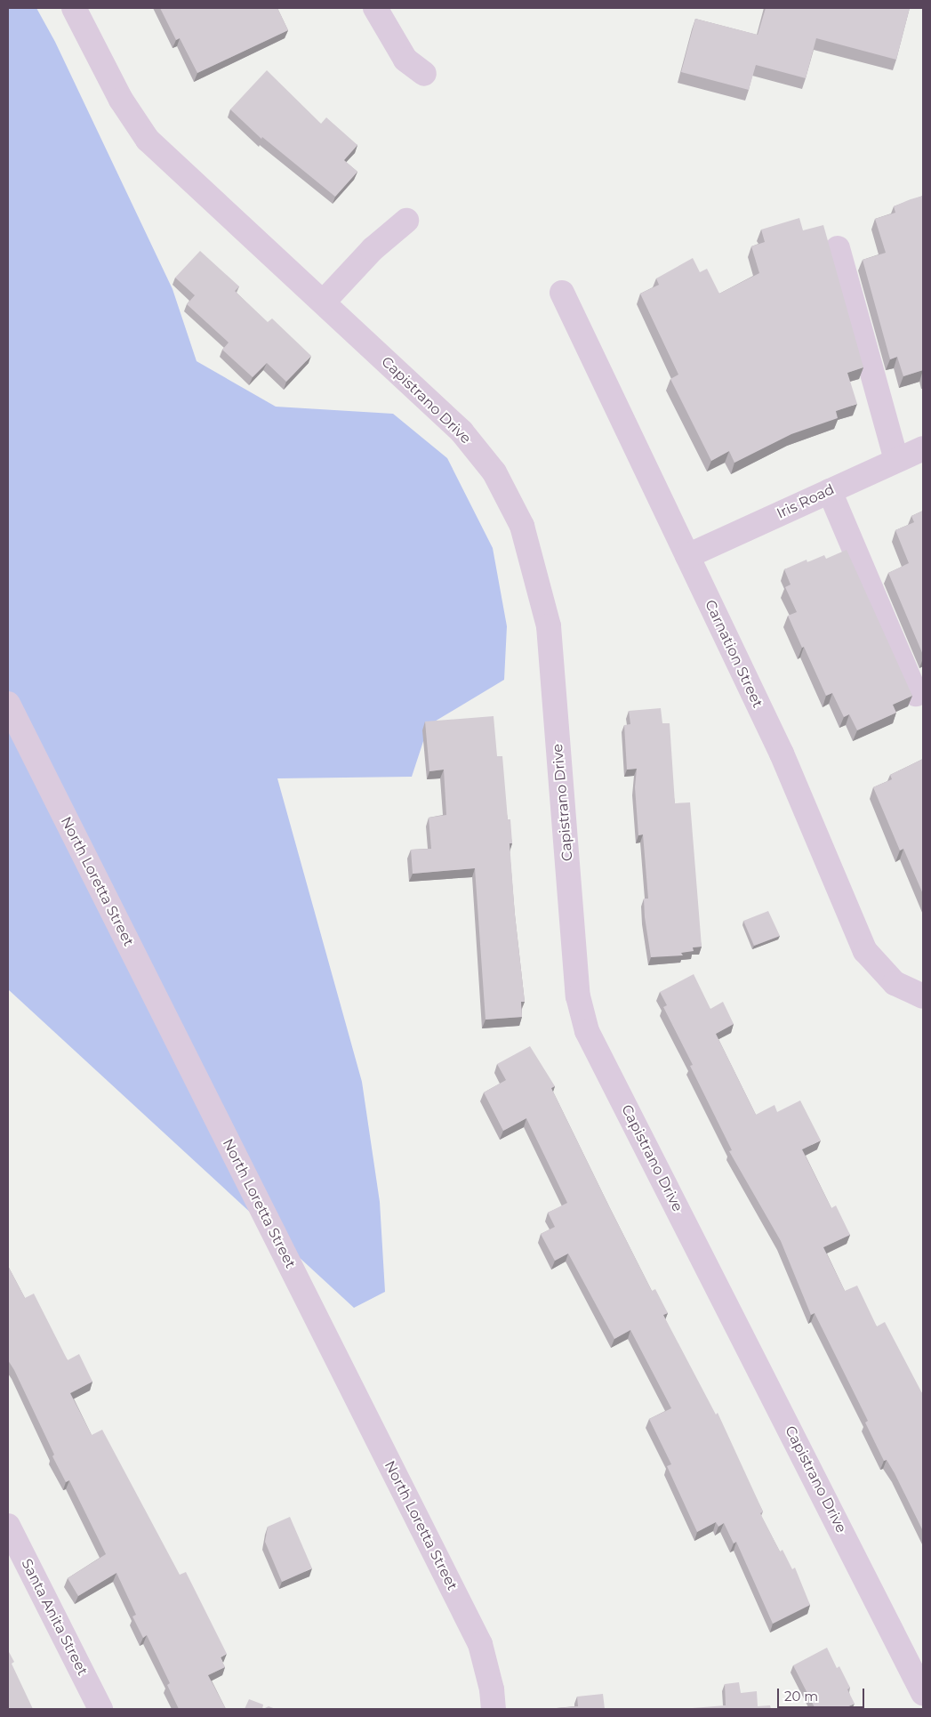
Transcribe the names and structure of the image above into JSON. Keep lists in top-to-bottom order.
{
  "streets": {
    "street": [
      "Capistrano Drive",
      "Iris Road",
      "Carnation Street",
      "North Loretta Street",
      "Santa Anita Street"
    ]
  },
  "crossings": [
    ["Iris Road", "Carnation Street"]
  ],
  "scale_bar": "20 m"
}
